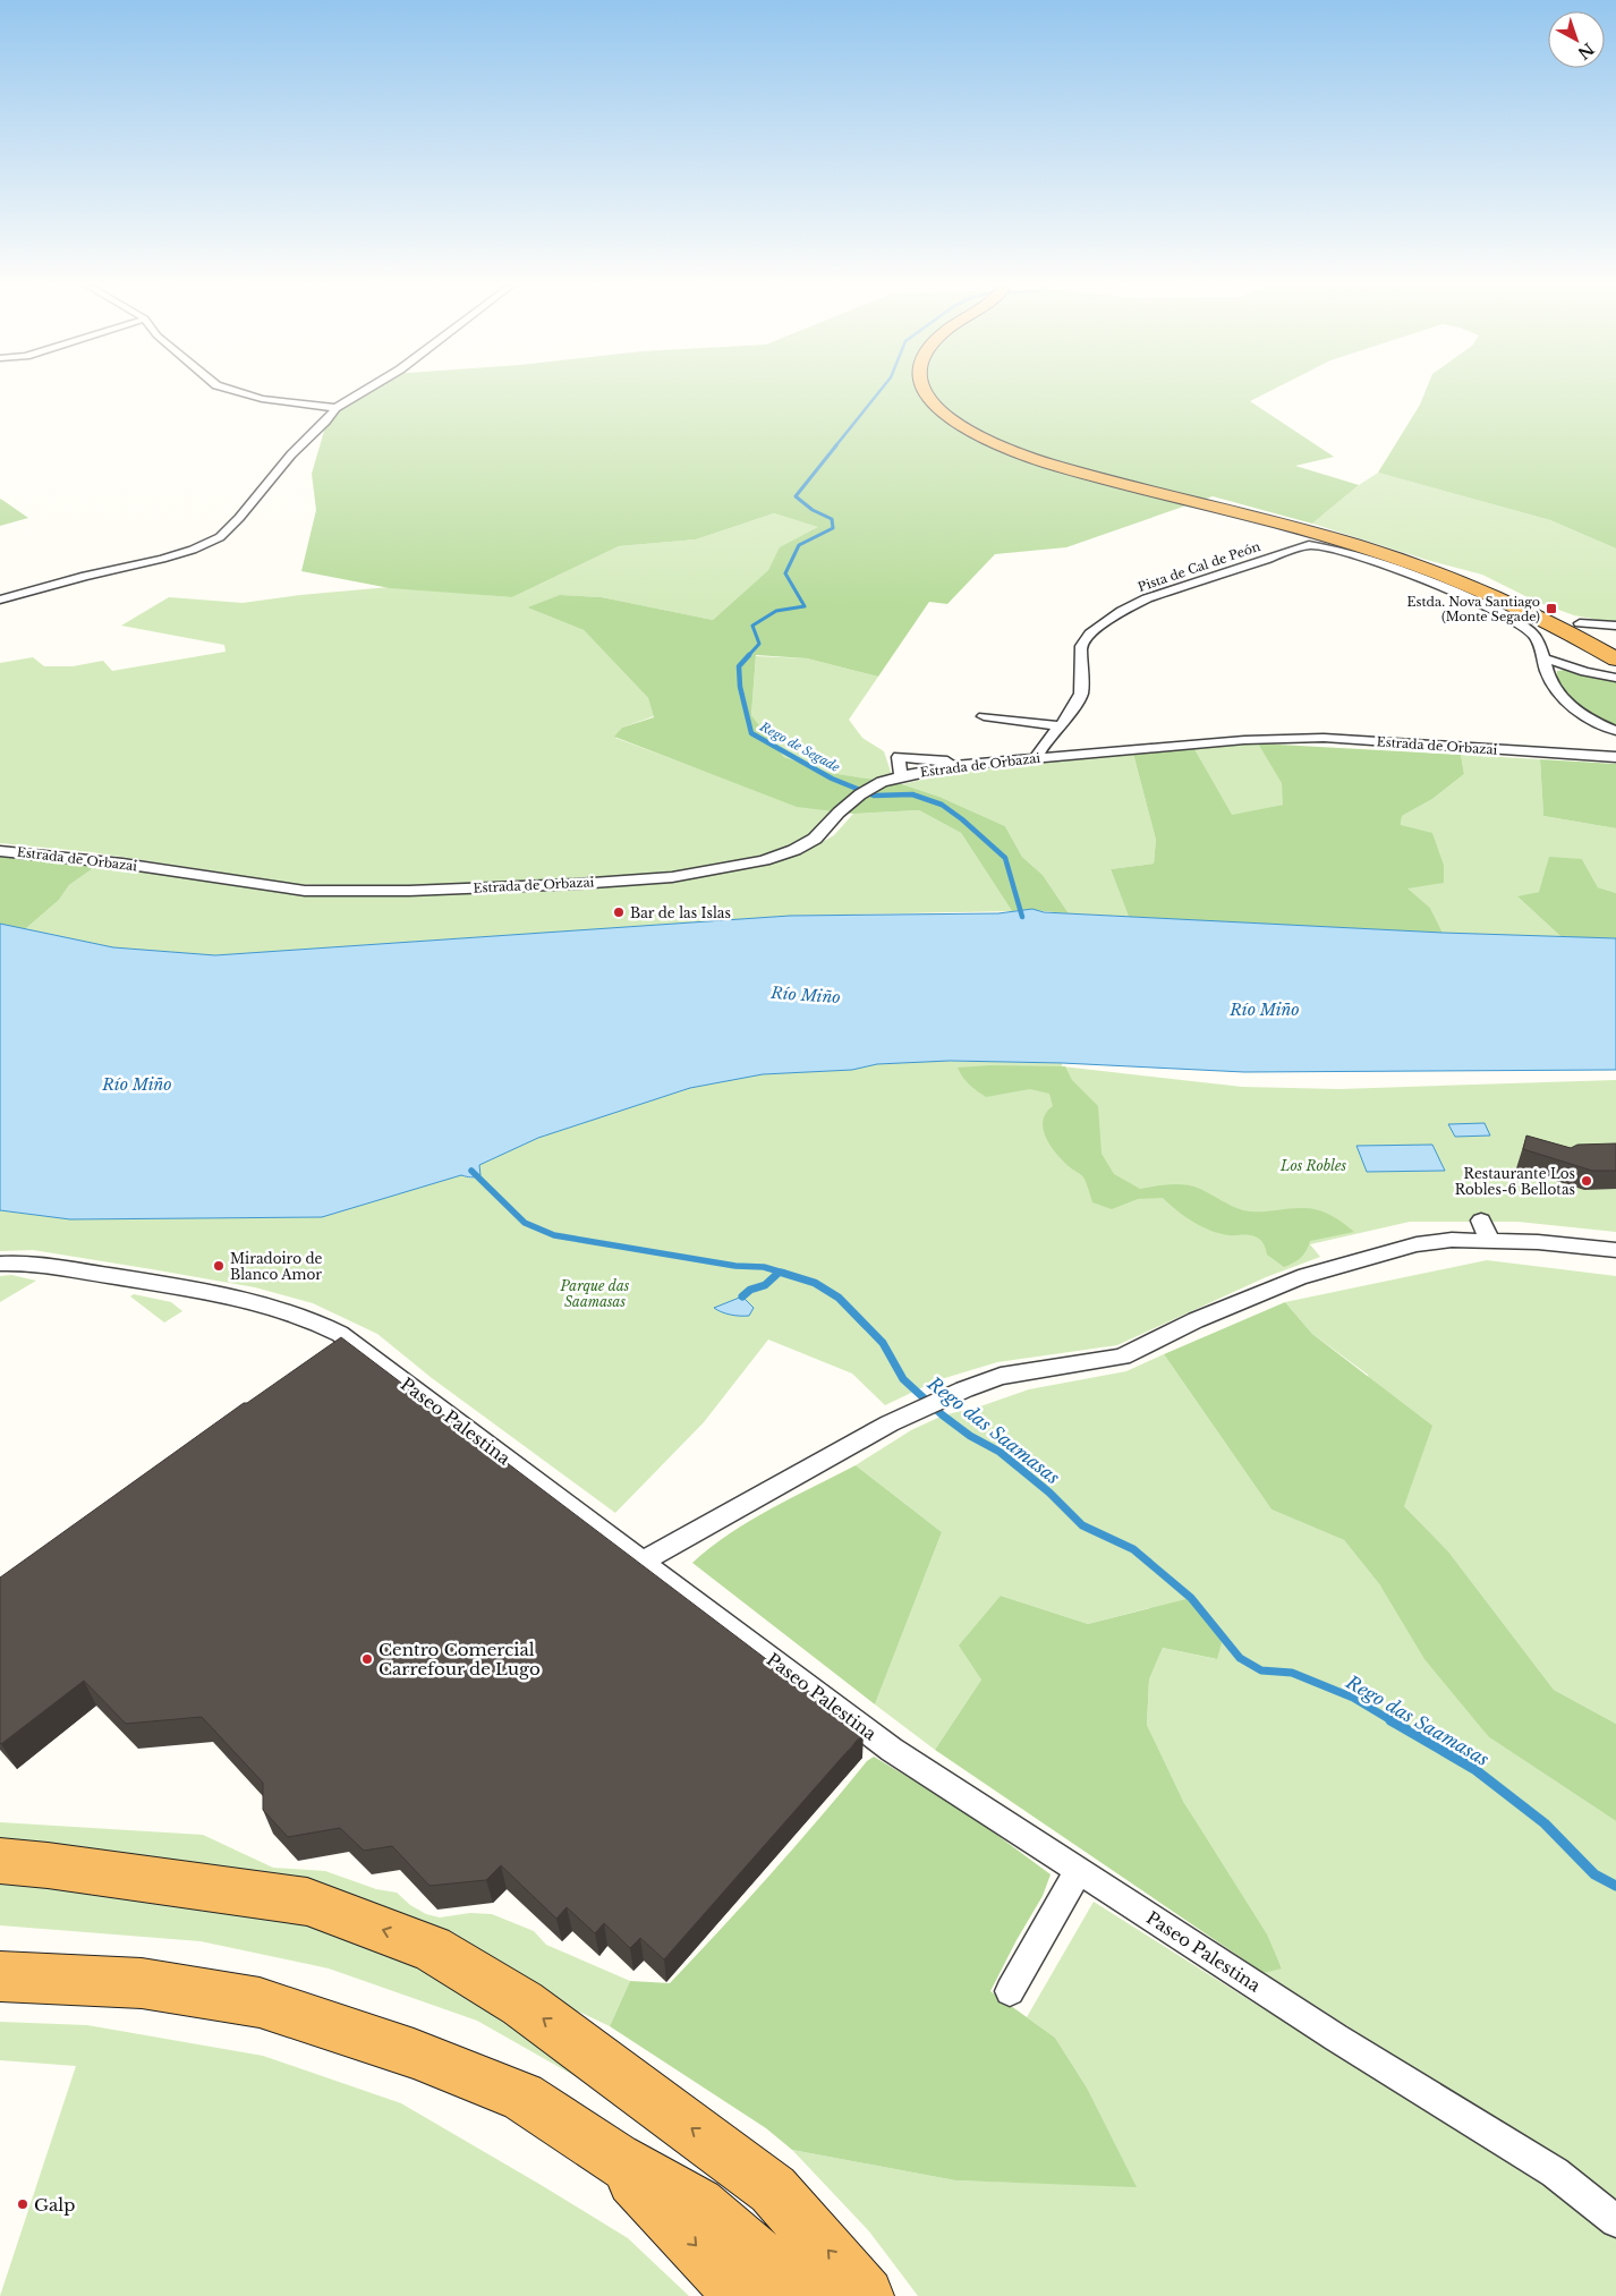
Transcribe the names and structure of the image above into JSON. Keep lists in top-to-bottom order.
{
  "streets": {
    "street": ["Pista de Cal de Peón", "Estrada de Orbazai", "Paseo Palestina"]
  },
  "crossings": [
    ["Pista de Cal de Peón", "Estrada de Orbazai"]
  ],
  "water": ["Rego de Segade", "Río Miño", "Rego das Saamasas"],
  "parks": ["Los Robles", "Parque das Saamasas"],
  "places": {
    "transit": ["Estda. Nova Santiago (Monte Segade)"],
    "other": [
      "Bar de las Islas",
      "Restaurante Los Robles-6 Bellotas",
      "Miradoiro de Blanco Amor",
      "Centro Comercial Carrefour de Lugo",
      "Galp"
    ]
  },
  "north": "bottom right"
}
